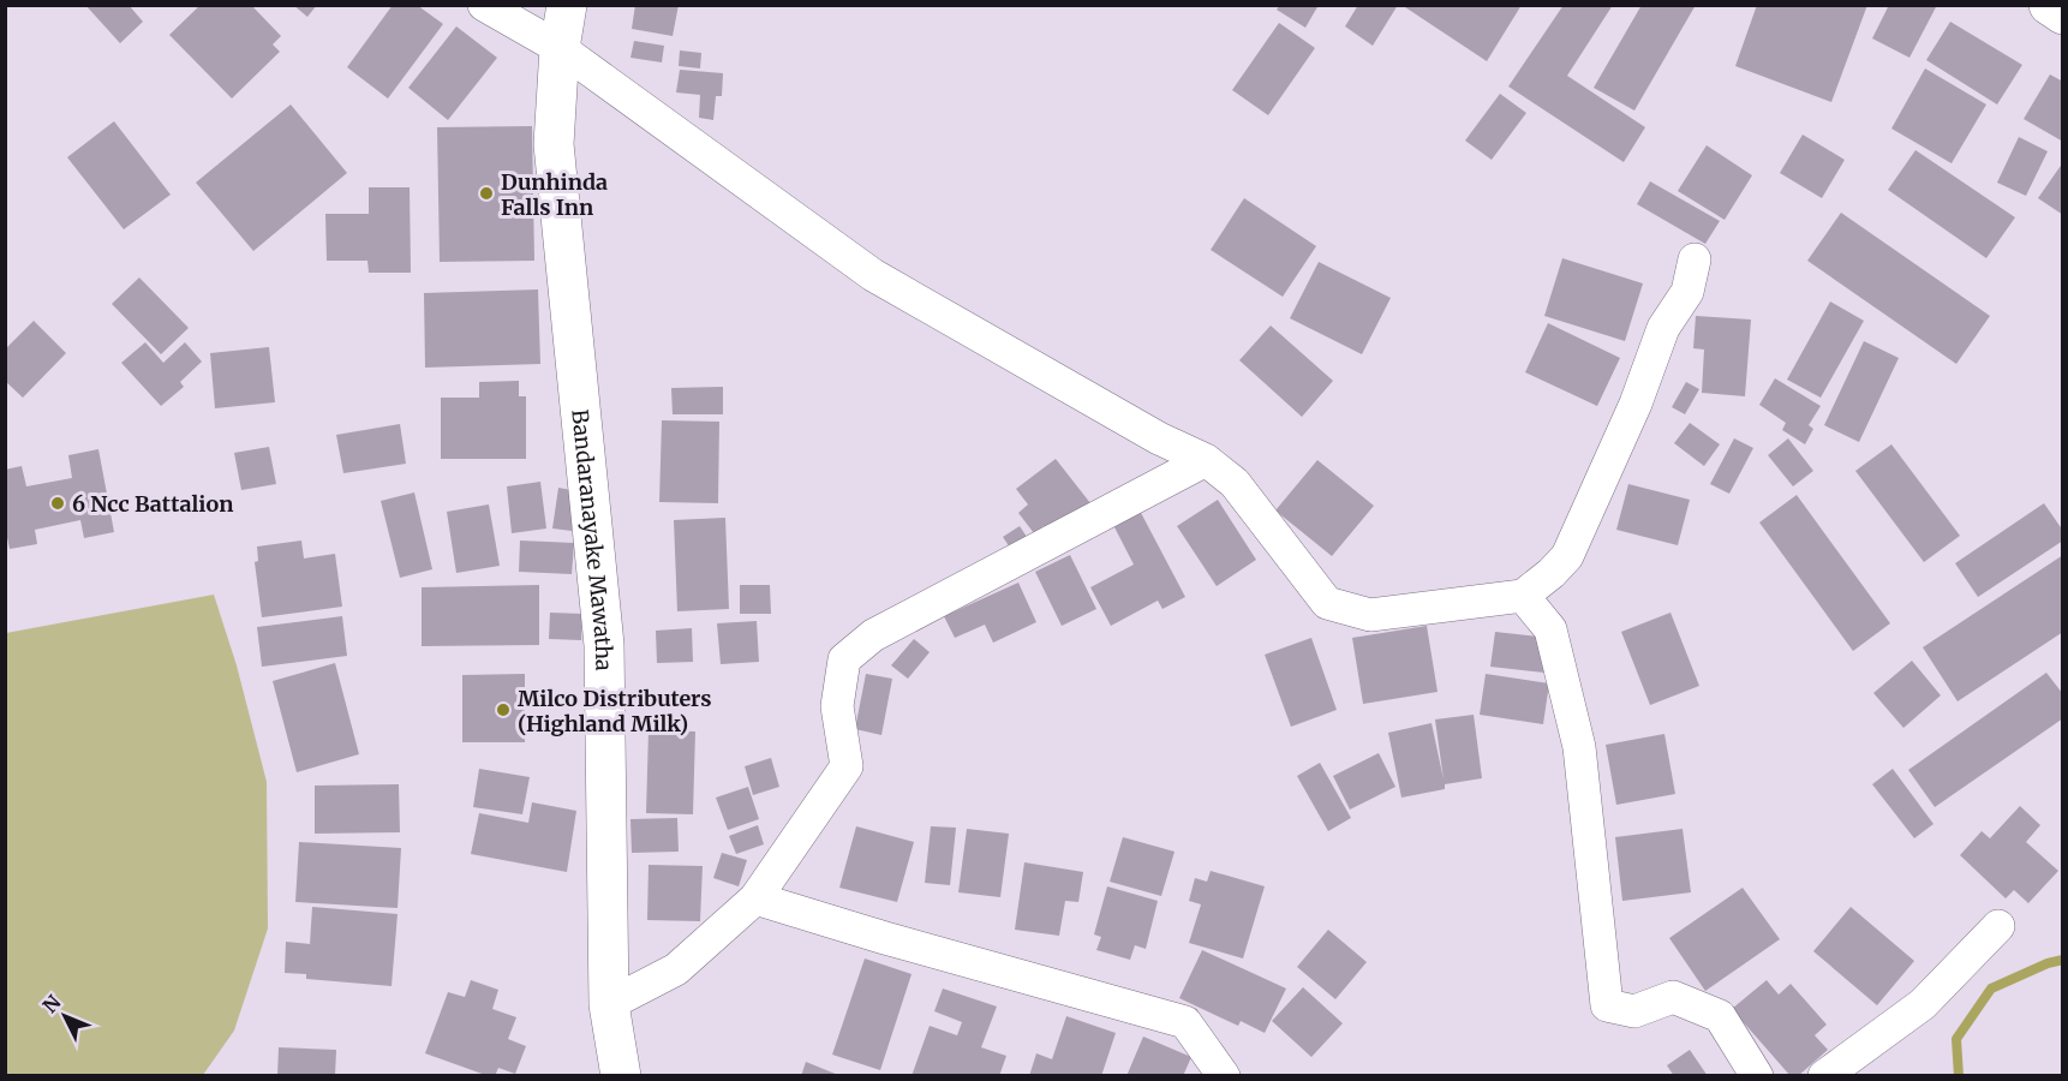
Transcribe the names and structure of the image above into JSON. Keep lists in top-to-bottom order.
{
  "streets": {
    "street": ["Bandaranayake Mawatha"]
  },
  "places": ["Dunhinda Falls Inn", "6 Ncc Battalion", "Milco Distributers (Highland Milk)"],
  "north": "top left"
}
